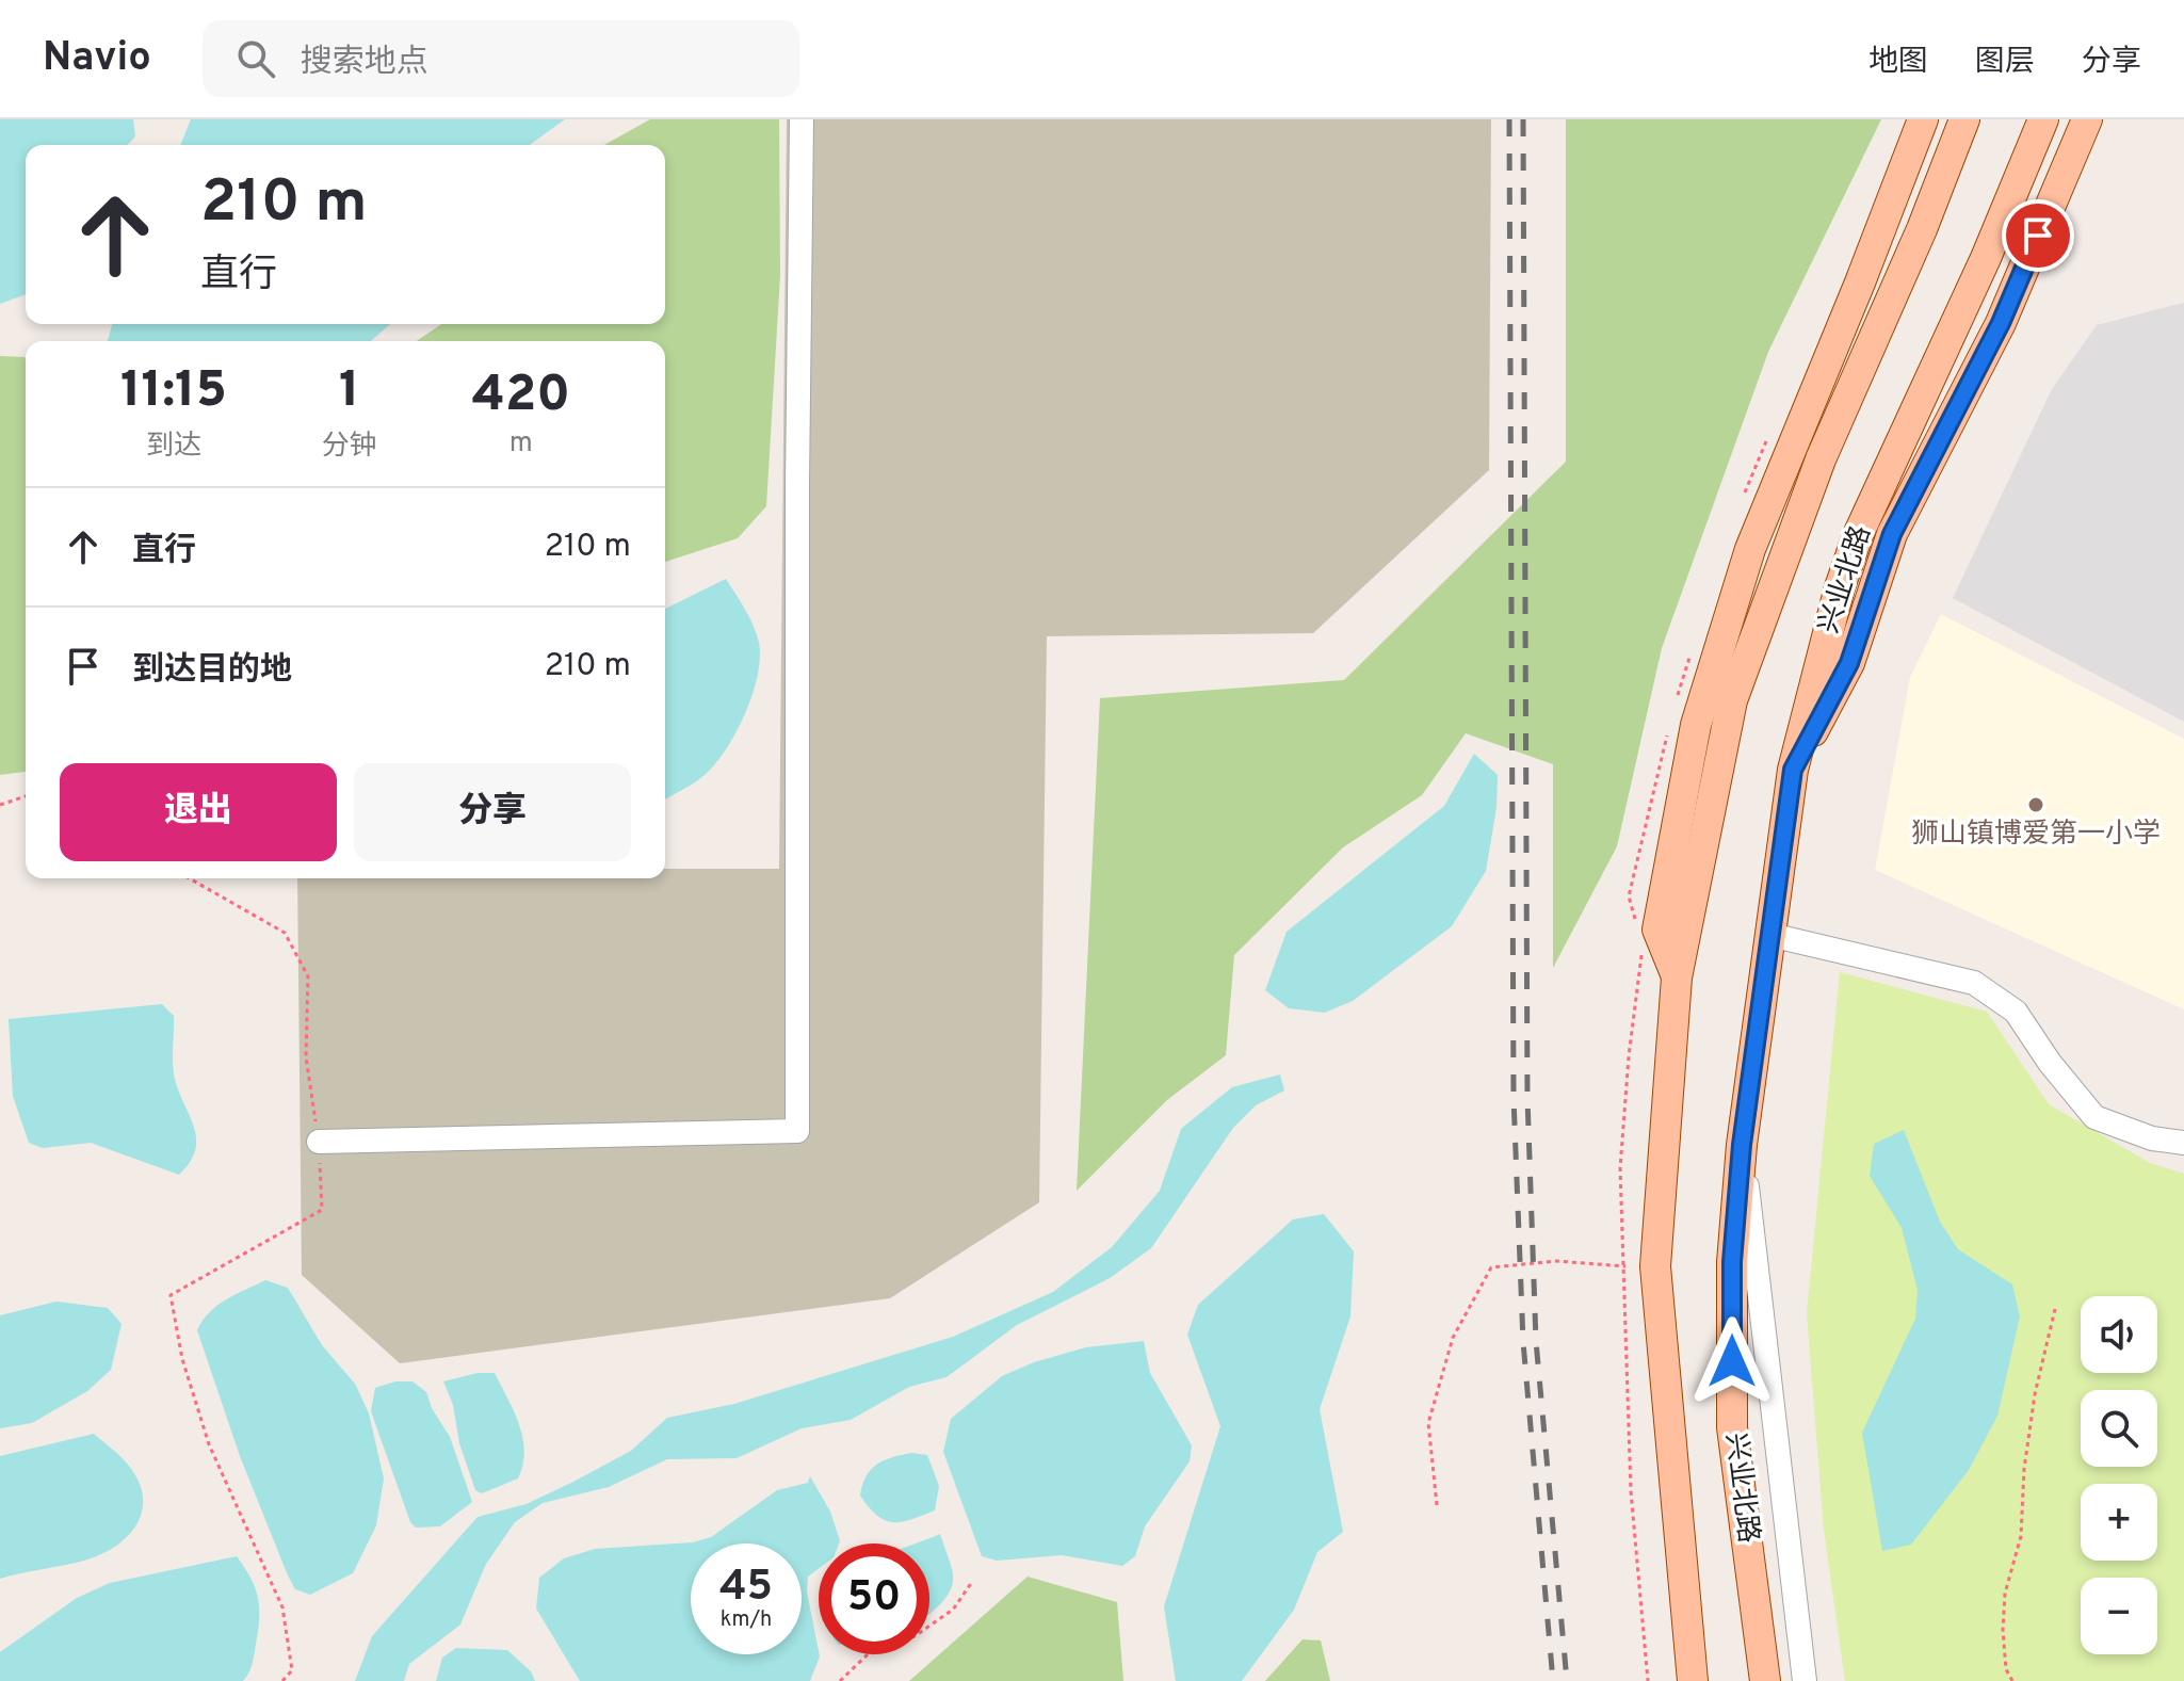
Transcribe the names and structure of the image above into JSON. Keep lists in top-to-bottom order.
{
  "streets": {
    "main road": ["兴业北路"]
  },
  "places": ["狮山镇博爱第一小学"],
  "page": {
    "header": "Navio",
    "search": "搜索地点",
    "nav": ["地图", "图层", "分享"],
    "turn": ["210 m", "直行"],
    "eta": [
      "11:15",
      "到达",
      "1",
      "分钟",
      "420",
      "m"
    ],
    "list": [
      {
        "name": "直行",
        "value": "210 m"
      },
      {
        "name": "到达目的地",
        "value": "210 m"
      }
    ],
    "buttons": ["退出", "分享"],
    "map_buttons": ["+", "−"],
    "speed": "45 km/h",
    "limit": "50"
  }
}
